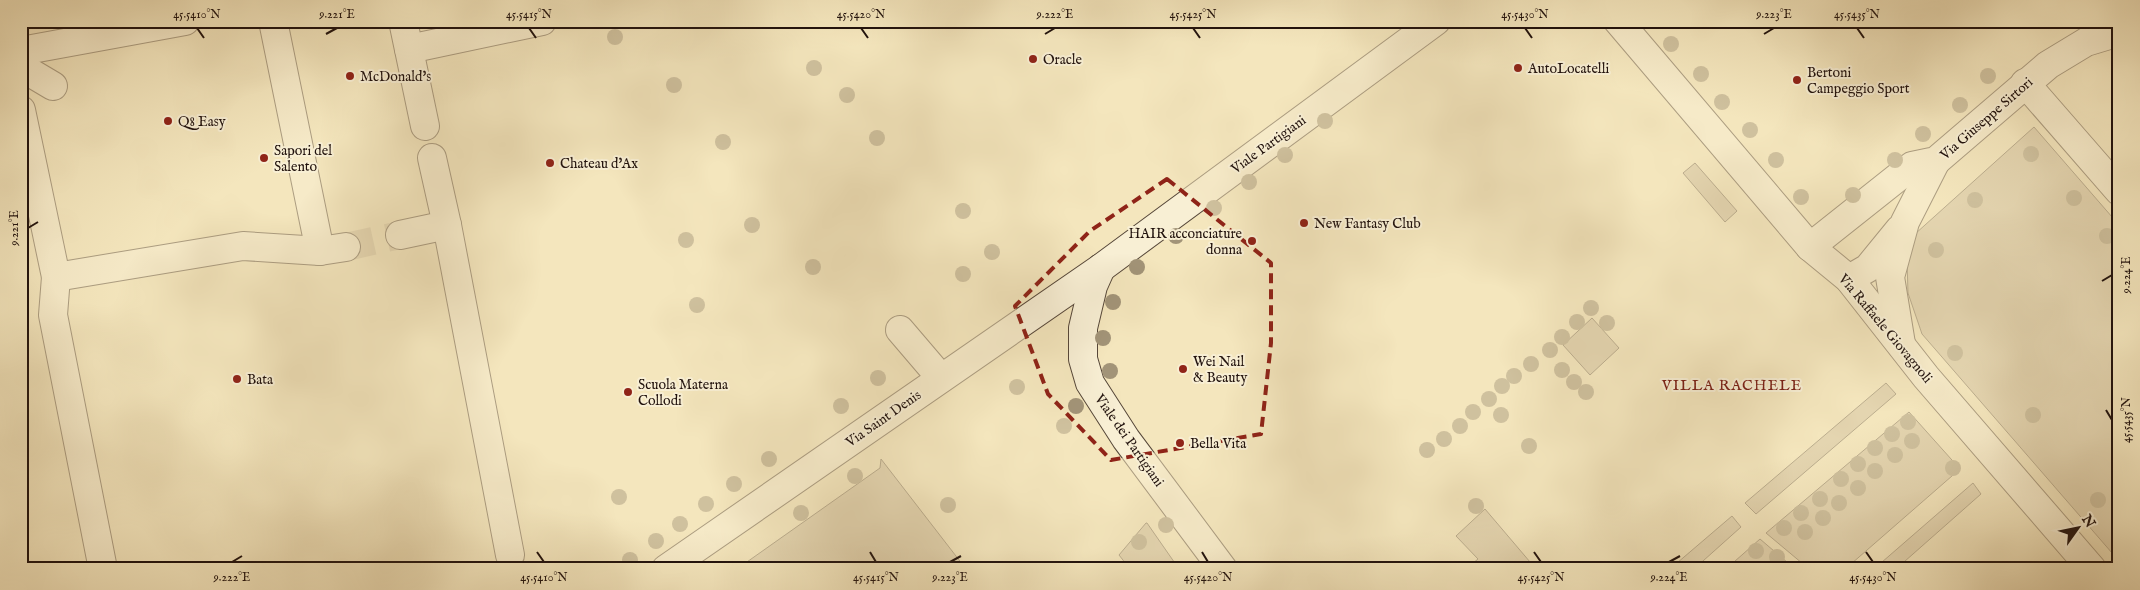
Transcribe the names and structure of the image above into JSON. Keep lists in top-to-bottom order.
{
  "streets": {
    "street": [
      "Via Giuseppe Sirtori",
      "Viale Partigiani",
      "Via Raffaele Giovagnoli",
      "Via Saint Denis",
      "Viale dei Partigiani"
    ]
  },
  "crossings": [
    ["Via Giuseppe Sirtori", "Via Raffaele Giovagnoli"],
    ["Viale Partigiani", "Via Saint Denis"],
    ["Viale Partigiani", "Viale dei Partigiani"],
    ["Via Saint Denis", "Viale dei Partigiani"]
  ],
  "districts": ["VILLA RACHELE"],
  "places": [
    "Oracle",
    "AutoLocatelli",
    "McDonald's",
    "Bertoni Campeggio Sport",
    "Q8 Easy",
    "Sapori del Salento",
    "Chateau d'Ax",
    "New Fantasy Club",
    "HAIR acconciature donna",
    "Wei Nail & Beauty",
    "Bata",
    "Scuola Materna Collodi",
    "Bella Vita"
  ],
  "north": "top right",
  "coordinates": [
    "45.5410°N",
    "9.221°E",
    "45.5415°N",
    "45.5420°N",
    "9.222°E",
    "45.5425°N",
    "45.5430°N",
    "9.223°E",
    "45.5435°N",
    "9.224°E"
  ]
}
